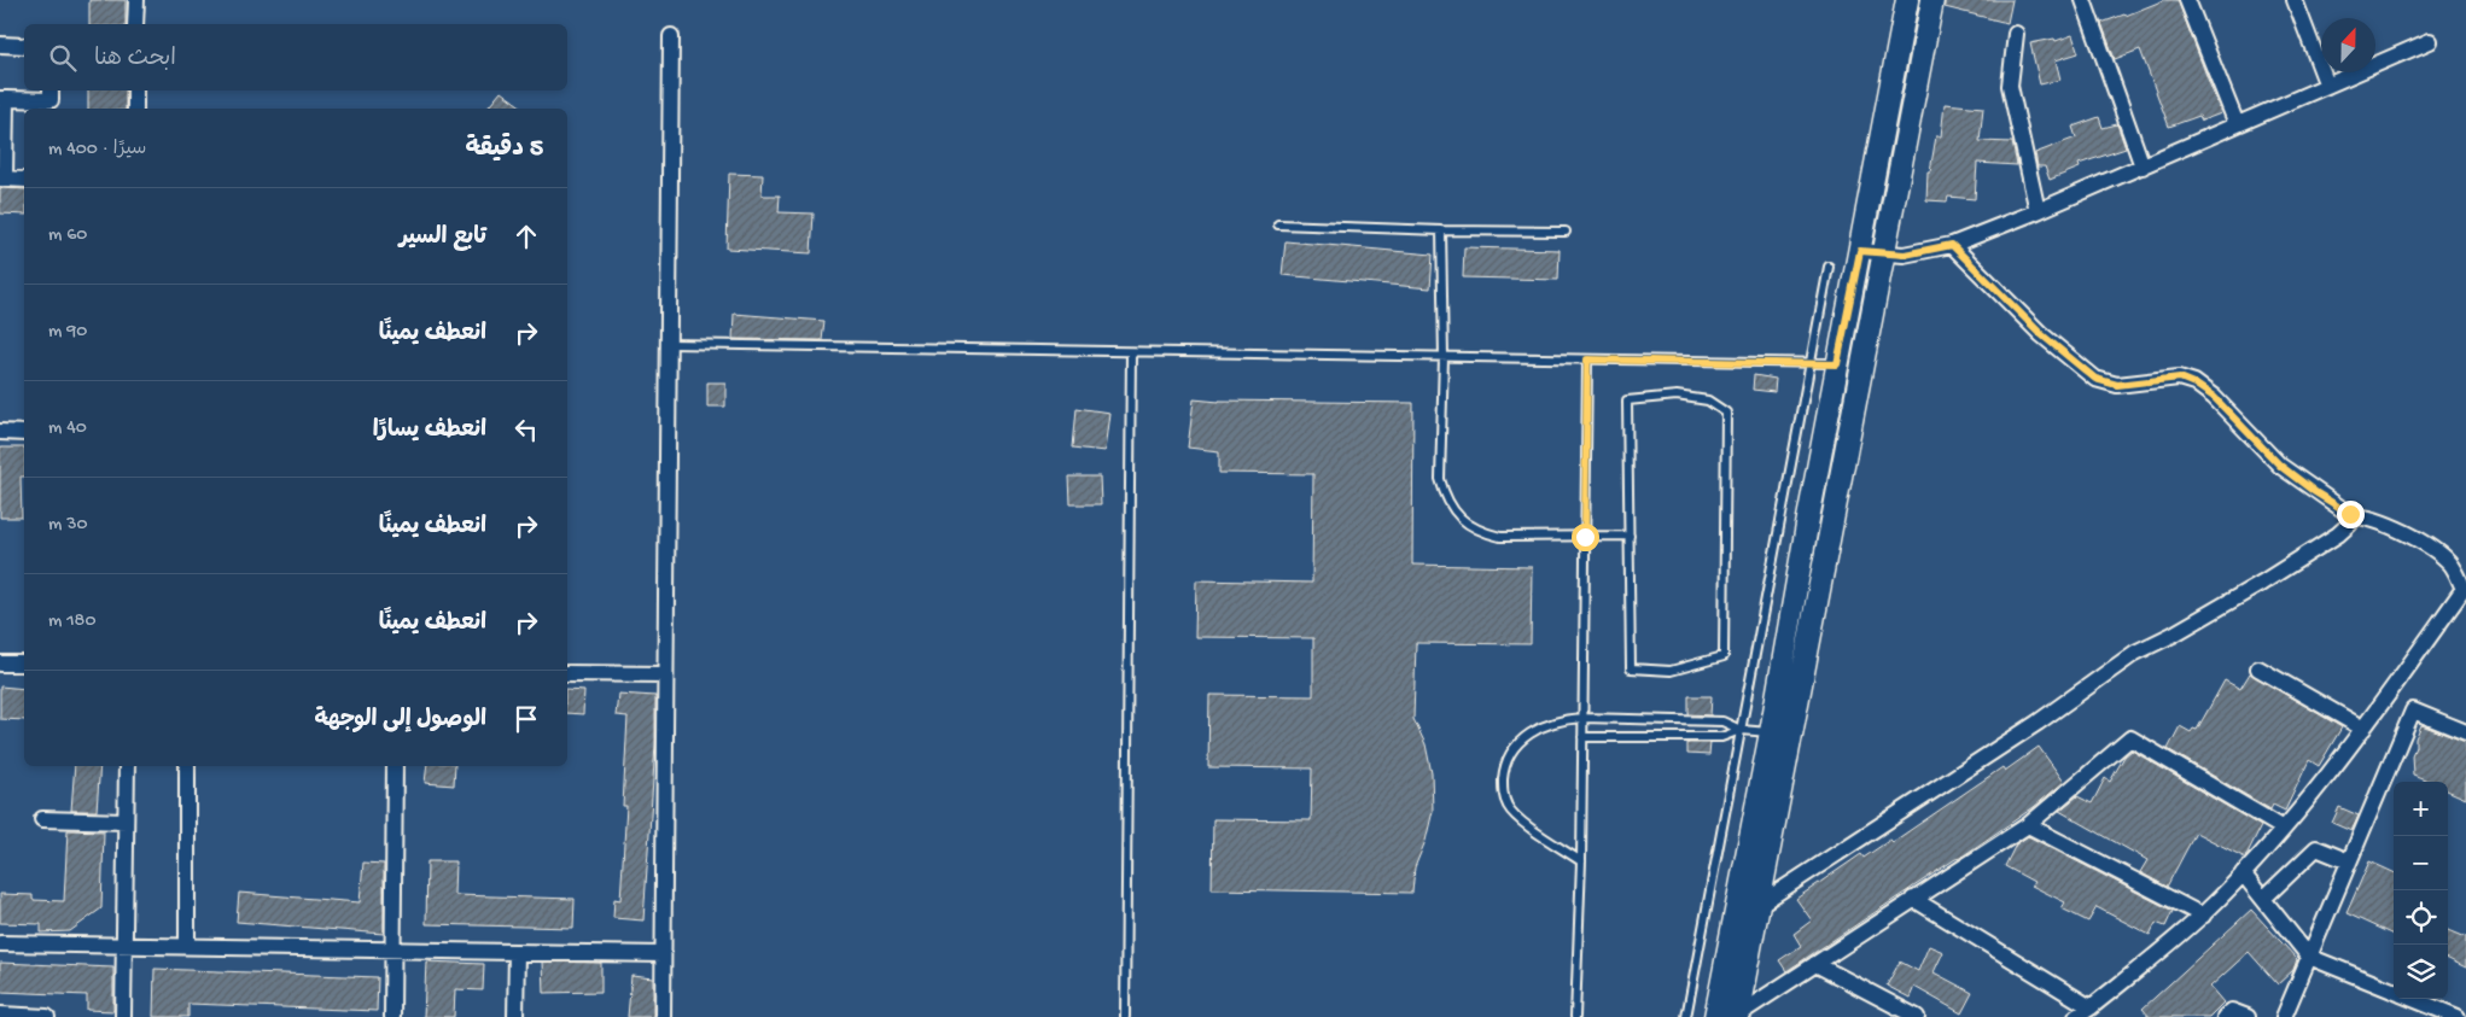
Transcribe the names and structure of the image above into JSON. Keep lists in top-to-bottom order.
{
  "north": "top",
  "page": {
    "search": "ابحث هنا",
    "heading": ["5 دقيقة", "سيرًا · 400 m"],
    "list": [
      ["تابع السير", "60 m"],
      ["انعطف يمينًا", "90 m"],
      ["انعطف يسارًا", "40 m"],
      ["انعطف يمينًا", "30 m"],
      ["انعطف يمينًا", "180 m"],
      "الوصول إلى الوجهة"
    ],
    "map_buttons": ["+", "−"]
  }
}
